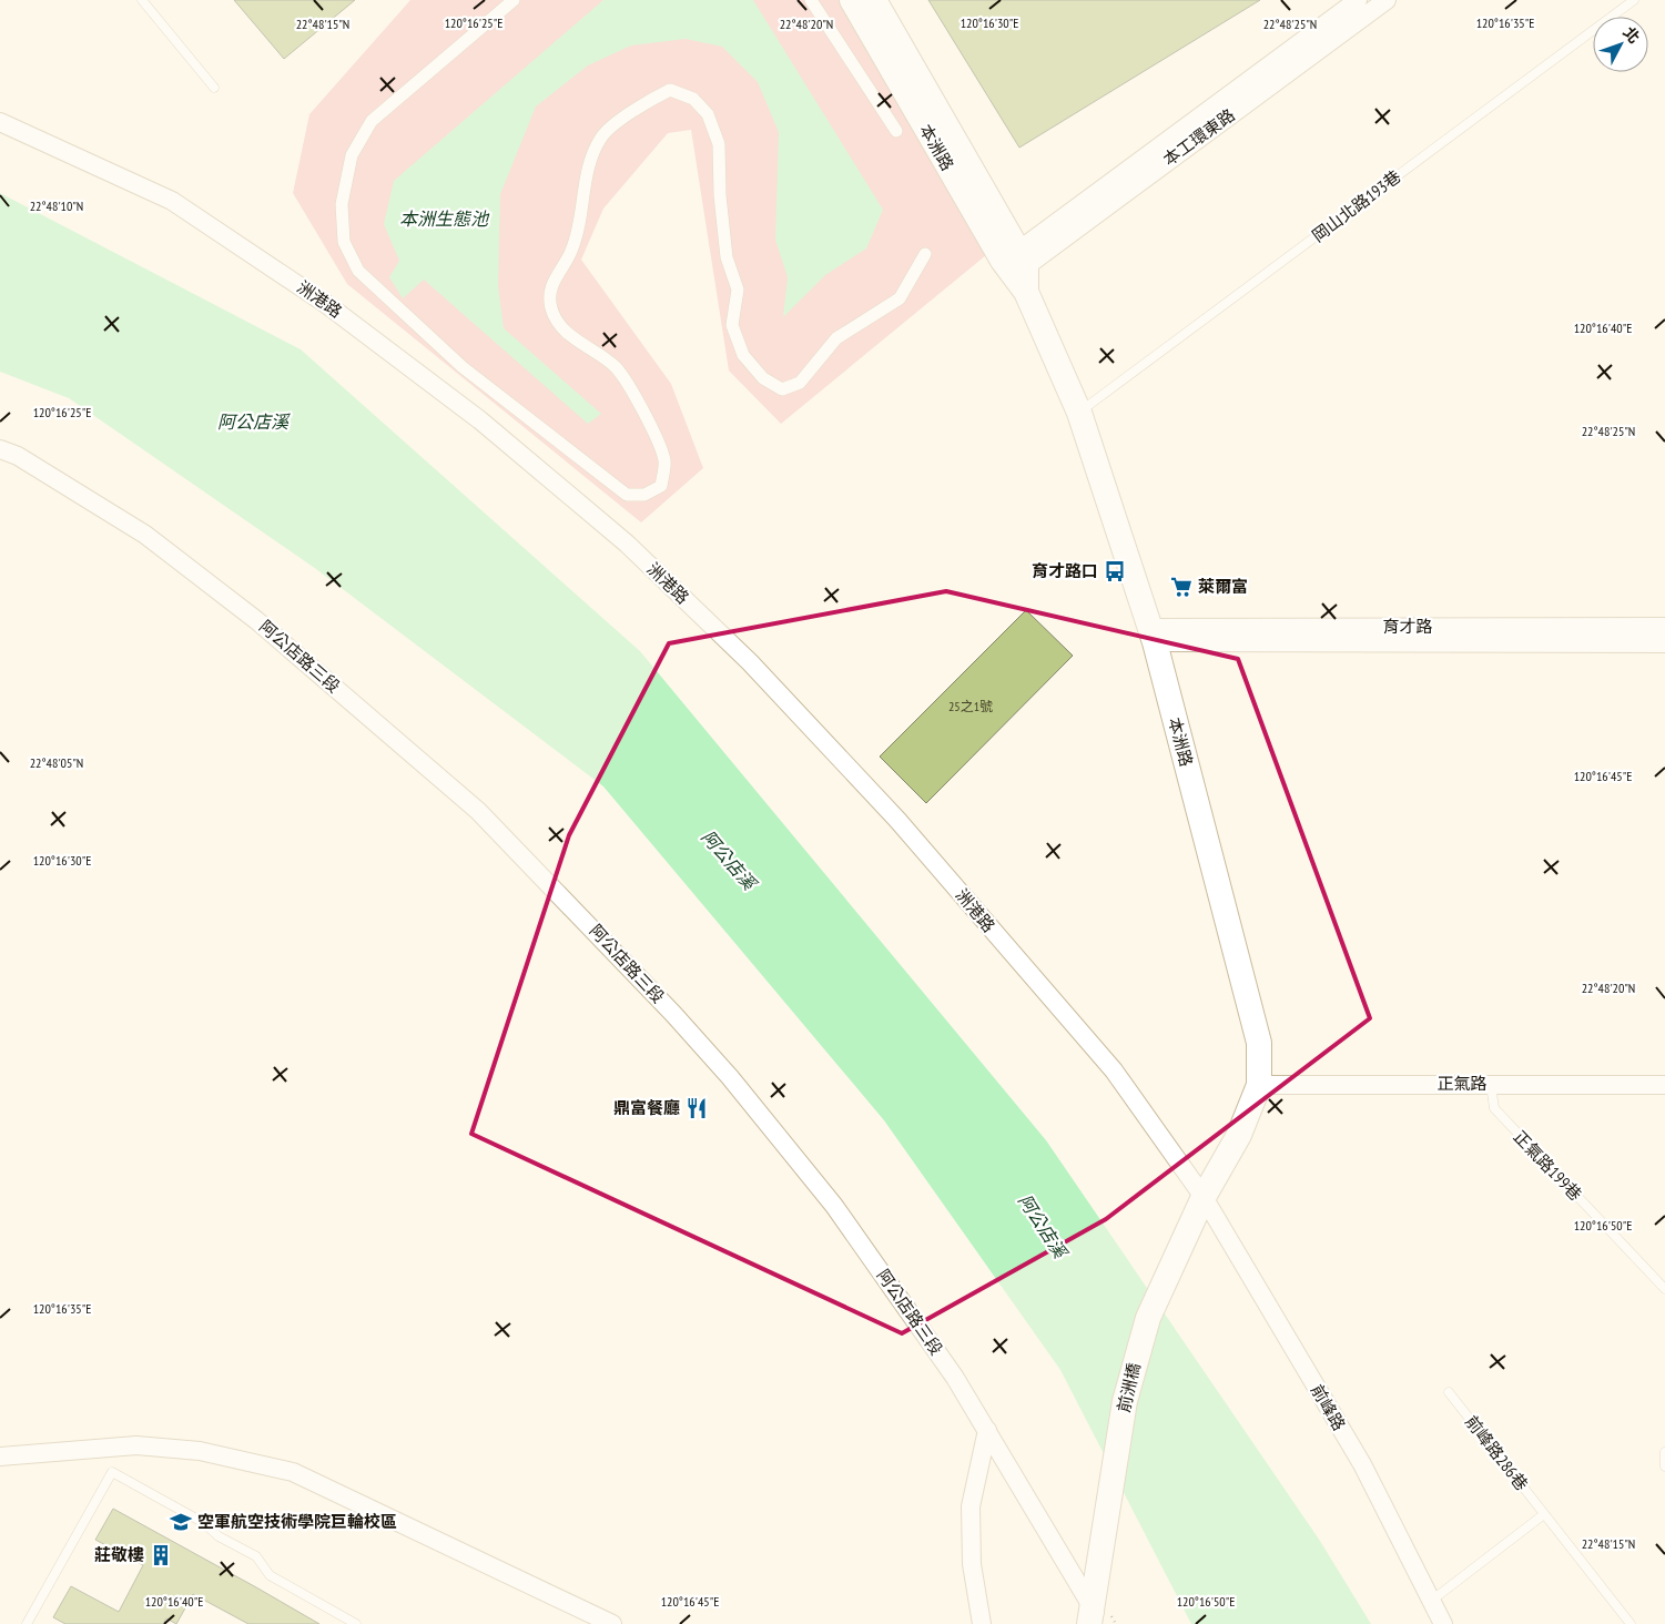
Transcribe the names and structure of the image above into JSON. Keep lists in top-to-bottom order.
{
  "streets": {
    "main road": ["本洲路", "前洲橋"],
    "street": [
      "本工環東路",
      "洲港路",
      "育才路",
      "阿公店路三段",
      "正氣路",
      "前峰路"
    ],
    "lane": ["岡山北路193巷", "正氣路199巷", "前峰路286巷"]
  },
  "crossings": [
    ["本工環東路", "本洲路"],
    ["本洲路", "岡山北路193巷"],
    ["本洲路", "洲港路"],
    ["本洲路", "育才路"],
    ["本洲路", "正氣路"],
    ["本洲路", "前洲橋"],
    ["本洲路", "前峰路"],
    ["洲港路", "前洲橋"],
    ["洲港路", "前峰路"],
    ["阿公店路三段", "前洲橋"],
    ["正氣路", "正氣路199巷"],
    ["前洲橋", "前峰路"]
  ],
  "water": ["本洲生態池", "阿公店溪"],
  "places": {
    "bus stop": ["育才路口"],
    "supermarket": ["萊爾富"],
    "restaurant": ["鼎富餐廳"],
    "school or university": ["空軍航空技術學院巨輪校區"],
    "building": ["莊敬樓"]
  },
  "house_numbers": ["25之1號"],
  "north": "top right",
  "coordinates": [
    "120°16'25\"E",
    "120°16'30\"E",
    "120°16'35\"E",
    "22°48'15\"N",
    "22°48'20\"N",
    "22°48'25\"N",
    "22°48'10\"N",
    "120°16'40\"E",
    "22°48'05\"N",
    "120°16'45\"E",
    "120°16'50\"E"
  ]
}
